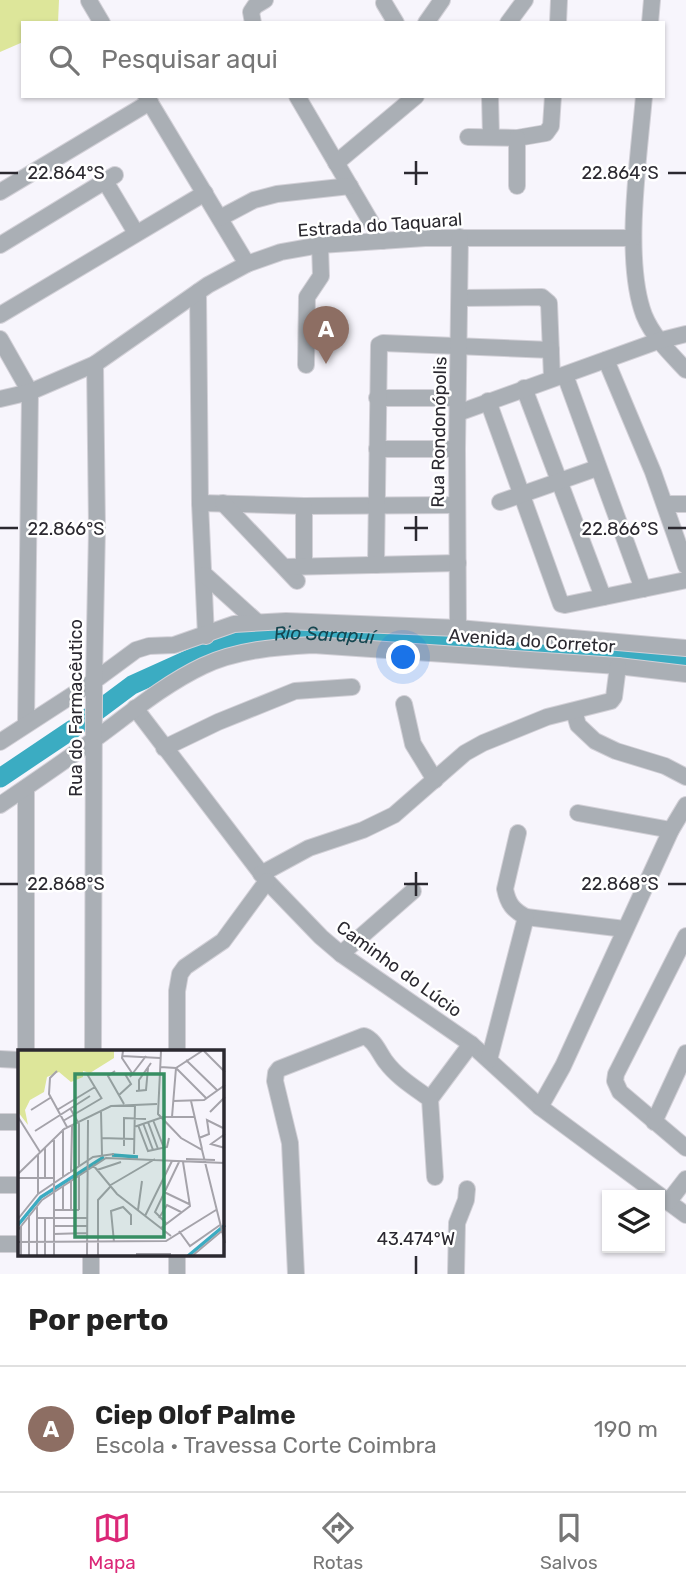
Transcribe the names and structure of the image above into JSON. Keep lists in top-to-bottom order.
{
  "streets": {
    "street": [
      "Estrada do Taquaral",
      "Rua Rondonópolis",
      "Avenida do Corretor",
      "Rua do Farmacêutico",
      "Caminho do Lúcio"
    ]
  },
  "crossings": [
    ["Estrada do Taquaral", "Rua Rondonópolis"],
    ["Estrada do Taquaral", "Rua do Farmacêutico"],
    ["Rua Rondonópolis", "Avenida do Corretor"],
    ["Avenida do Corretor", "Rua do Farmacêutico"],
    ["Avenida do Corretor", "Caminho do Lúcio"]
  ],
  "water": ["Rio Sarapuí"],
  "page": {
    "search": "Pesquisar aqui",
    "pins": "A",
    "heading": "Por perto",
    "list": [
      {
        "mark": "A",
        "name": "Ciep Olof Palme",
        "note": "Escola · Travessa Corte Coimbra",
        "value": "190 m"
      }
    ],
    "nav": ["Mapa", "Rotas", "Salvos"]
  },
  "coordinates": [
    "22.864°S",
    "22.866°S",
    "22.868°S",
    "43.474°W"
  ]
}
